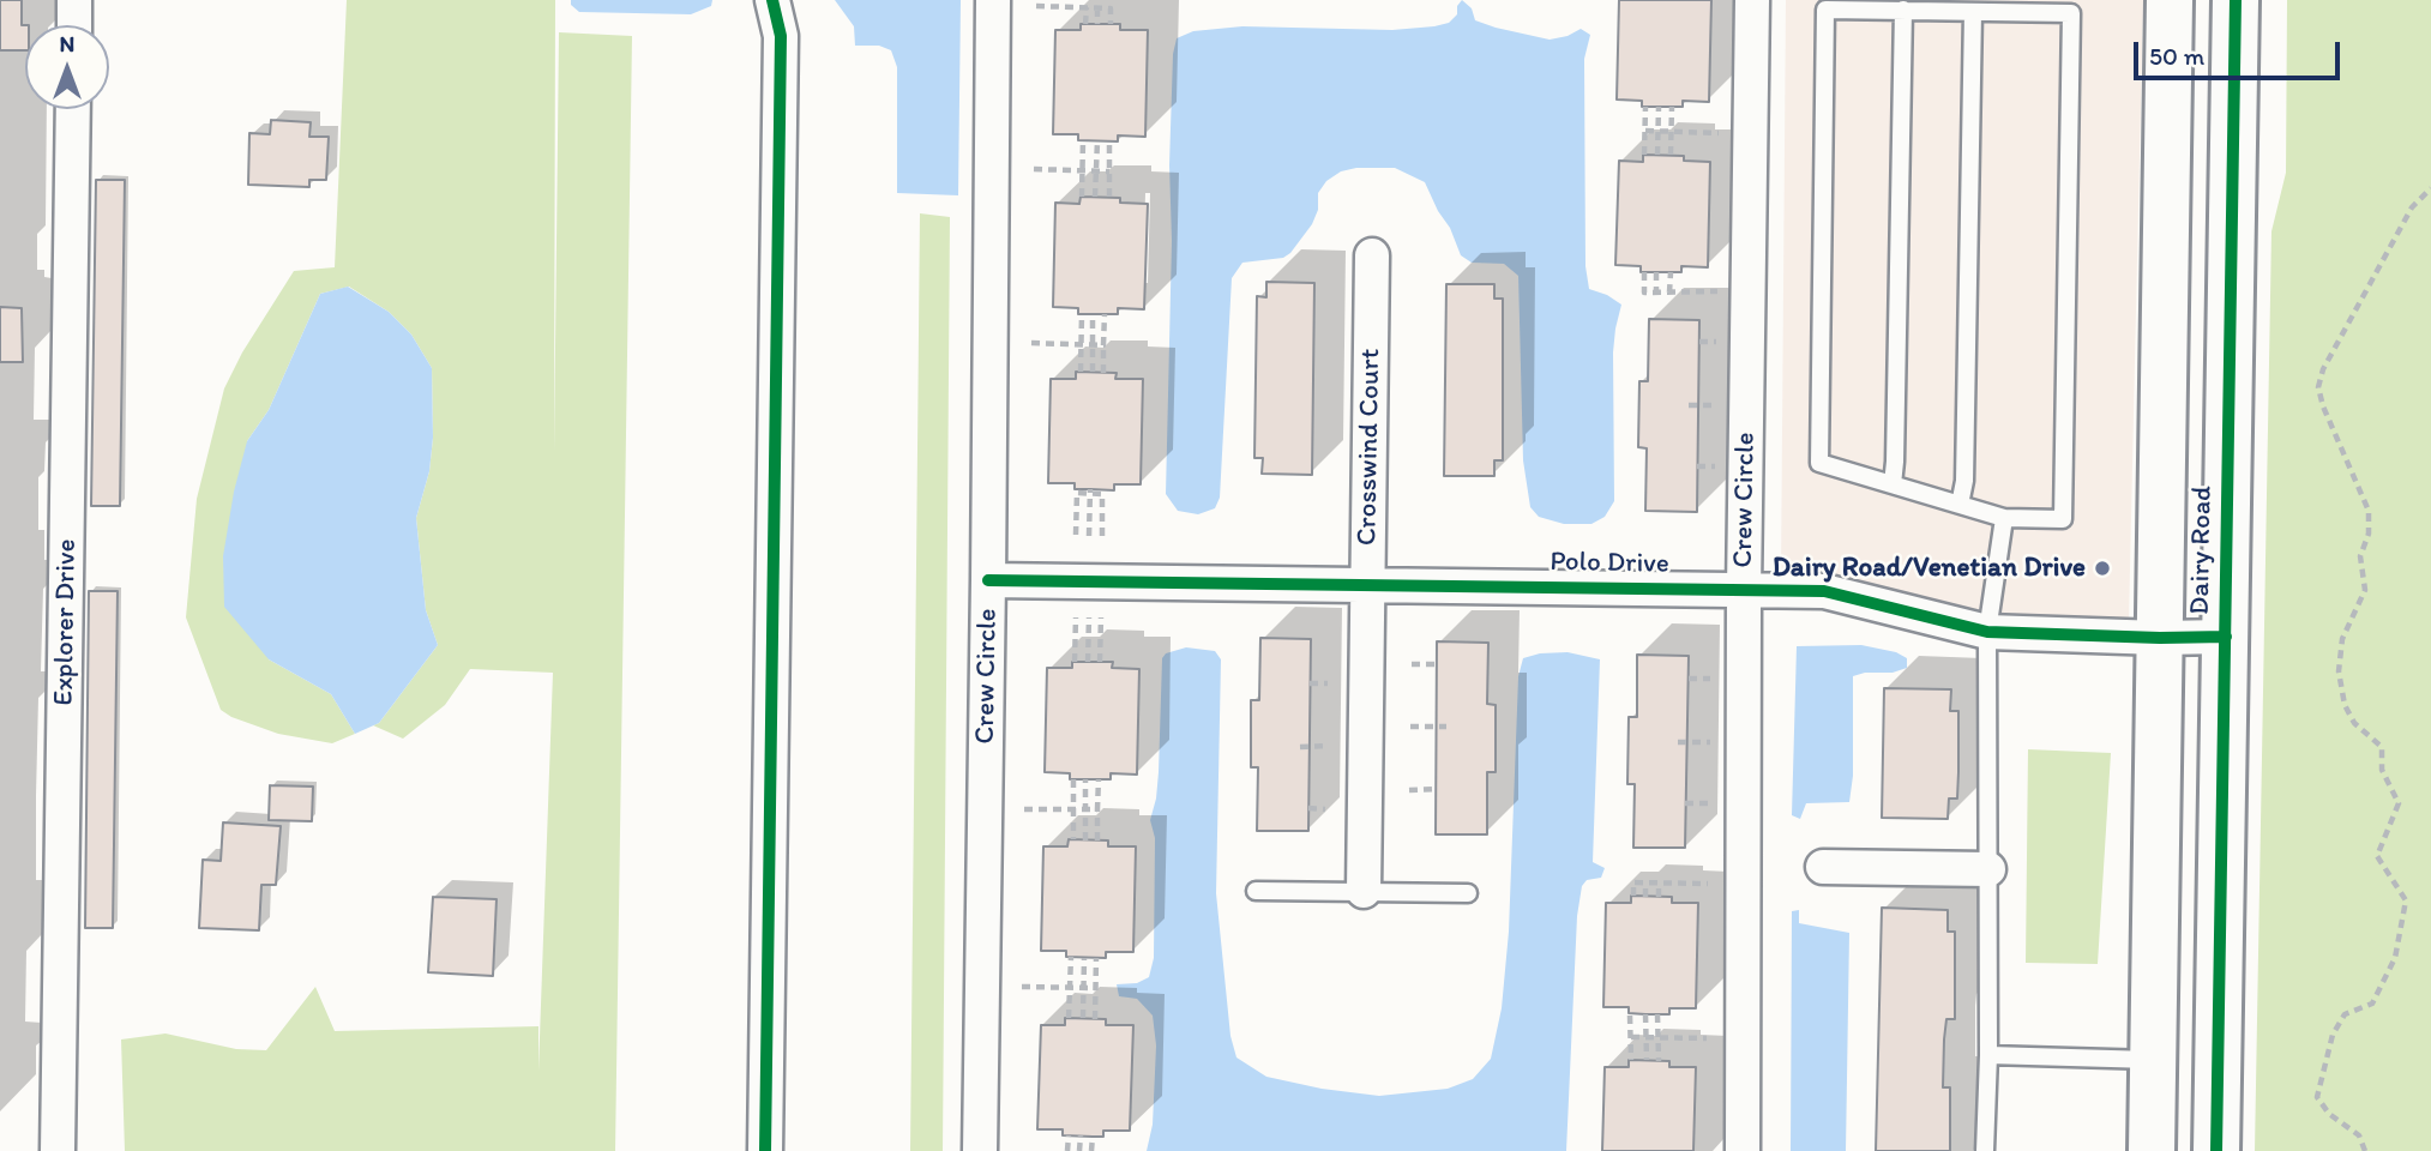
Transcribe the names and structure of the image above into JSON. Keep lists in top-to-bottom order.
{
  "streets": {
    "street": [
      "Crosswind Court",
      "Crew Circle",
      "Dairy Road",
      "Polo Drive",
      "Explorer Drive"
    ]
  },
  "crossings": [
    ["Crosswind Court", "Polo Drive"],
    ["Crew Circle", "Polo Drive"],
    ["Dairy Road", "Polo Drive"]
  ],
  "places": ["Dairy Road/Venetian Drive"],
  "scale_bar": "50 m",
  "north": "top"
}
